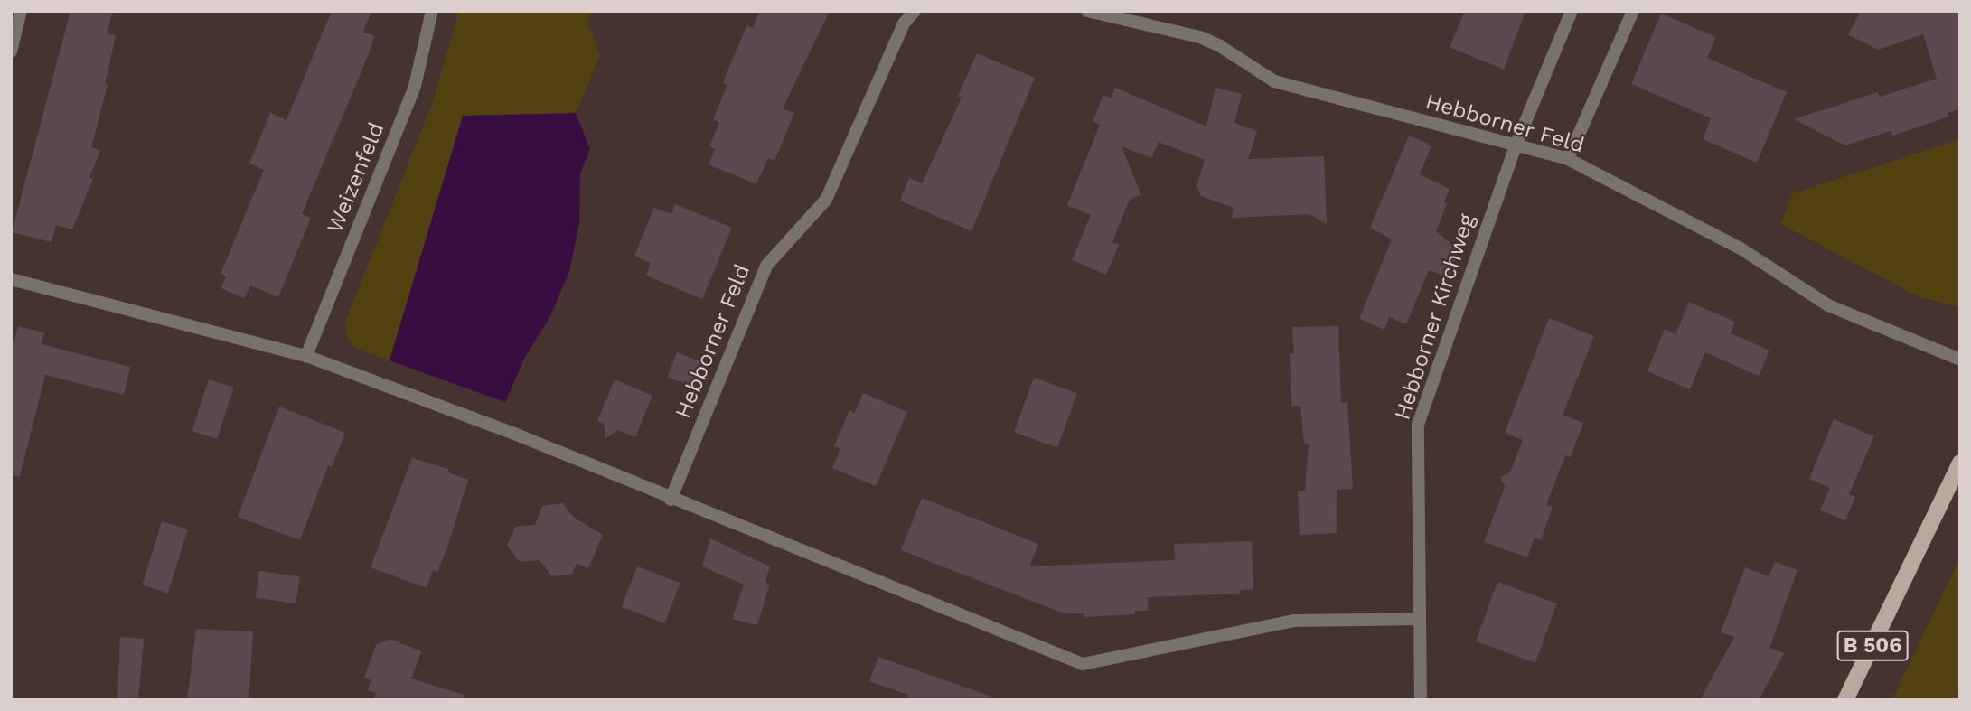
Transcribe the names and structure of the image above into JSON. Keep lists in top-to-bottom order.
{
  "streets": {
    "main road": ["B 506"],
    "street": ["Hebborner Feld", "Weizenfeld", "Hebborner Kirchweg"]
  },
  "crossings": [
    ["Hebborner Feld", "Hebborner Kirchweg"]
  ]
}
